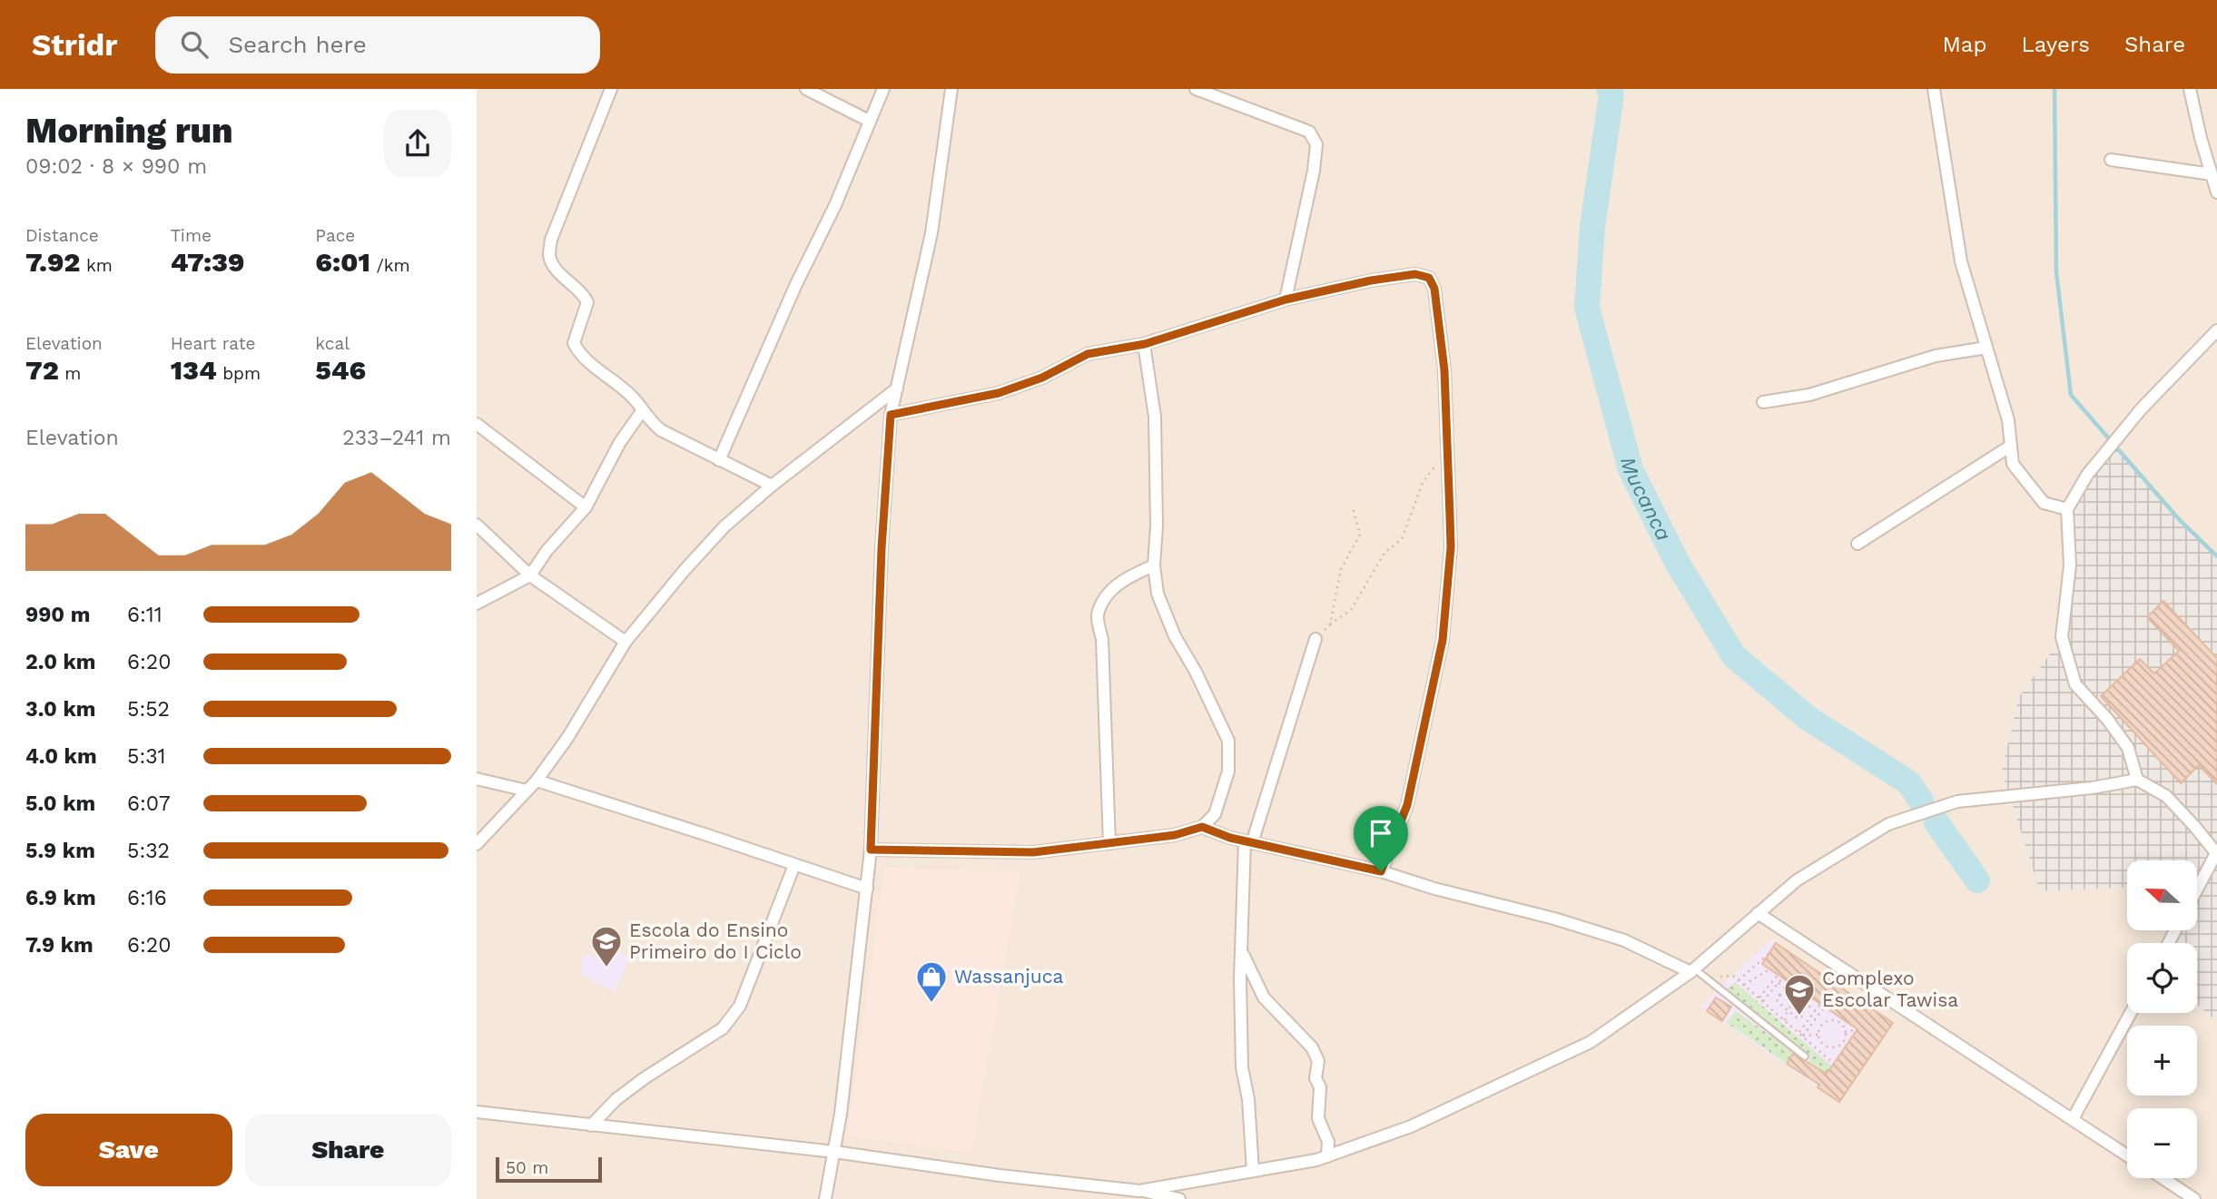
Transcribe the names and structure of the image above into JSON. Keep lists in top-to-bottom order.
{
  "water": ["Mucanca"],
  "places": {
    "school or university": ["Escola do Ensino Primeiro do I Ciclo", "Complexo Escolar Tawisa"],
    "shop": ["Wassanjuca"]
  },
  "scale_bar": "50 m",
  "north": "left",
  "page": {
    "header": "Stridr",
    "search": "Search here",
    "nav": ["Map", "Layers", "Share"],
    "heading": ["Morning run", "09:02 · 8 × 990 m"],
    "stats": [
      ["Distance", "7.92 km"],
      ["Time", "47:39"],
      ["Pace", "6:01 /km"],
      ["Elevation", "72 m"],
      ["Heart rate", "134 bpm"],
      ["kcal", "546"]
    ],
    "chart": ["Elevation", "233–241 m"],
    "list": [
      {
        "name": "990 m",
        "note": "6:11"
      },
      {
        "name": "2.0 km",
        "note": "6:20"
      },
      {
        "name": "3.0 km",
        "note": "5:52"
      },
      {
        "name": "4.0 km",
        "note": "5:31"
      },
      {
        "name": "5.0 km",
        "note": "6:07"
      },
      {
        "name": "5.9 km",
        "note": "5:32"
      },
      {
        "name": "6.9 km",
        "note": "6:16"
      },
      {
        "name": "7.9 km",
        "note": "6:20"
      }
    ],
    "map_buttons": ["+", "−"],
    "buttons": ["Save", "Share"],
    "scale": "50 m"
  }
}
